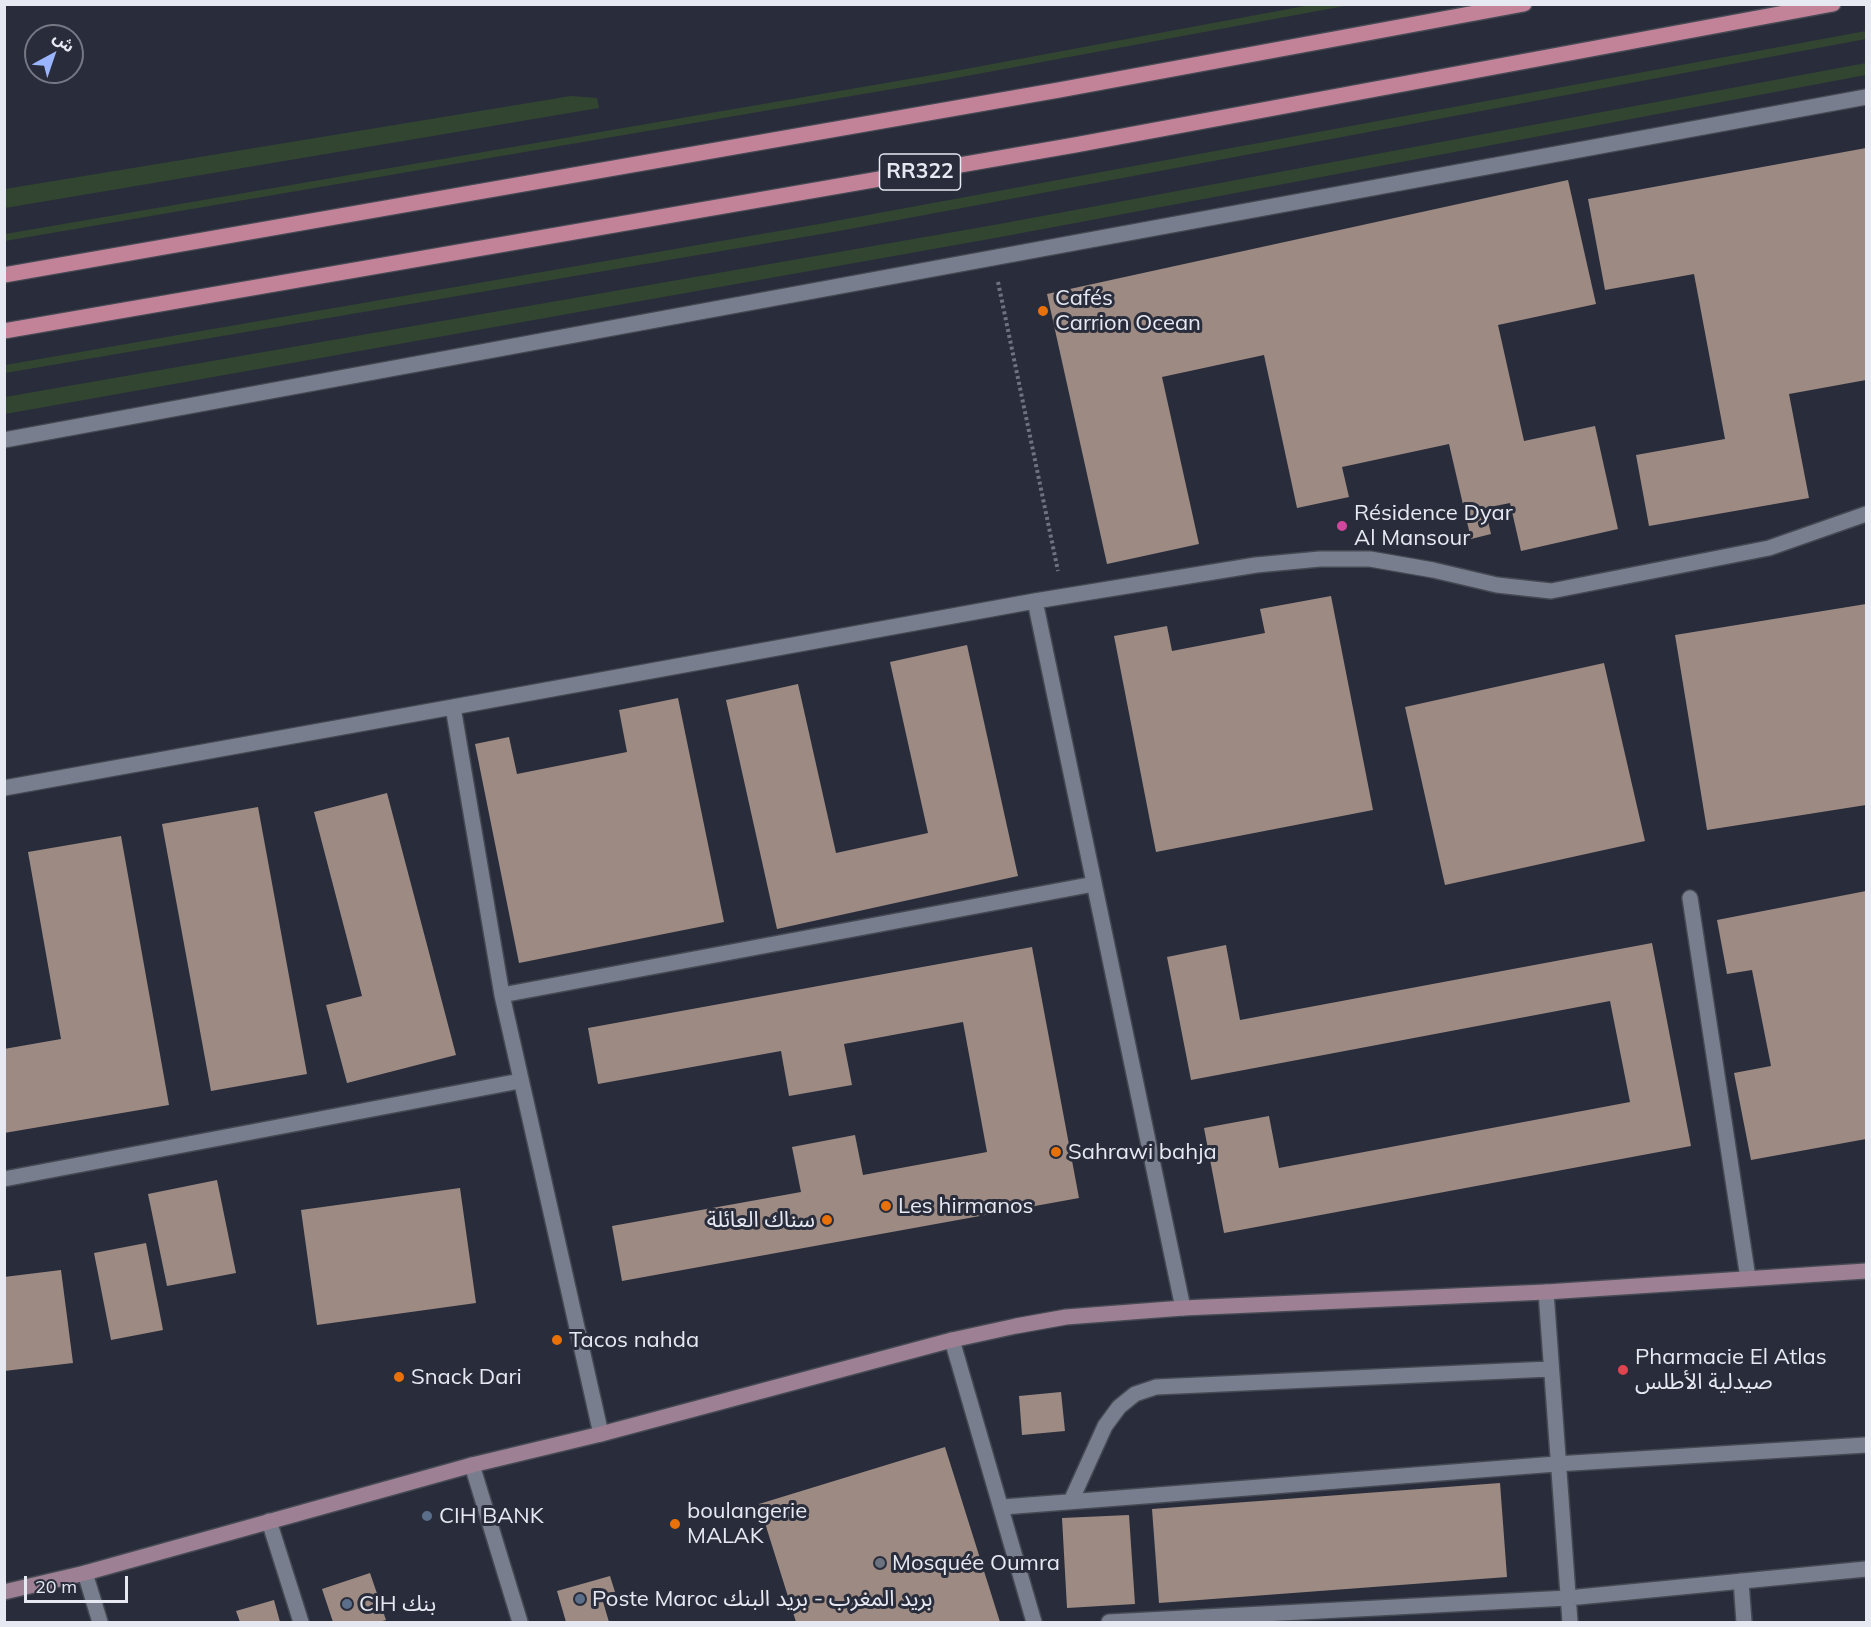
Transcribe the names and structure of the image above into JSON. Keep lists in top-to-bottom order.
{
  "streets": {
    "main road": ["RR322"]
  },
  "places": [
    "Cafés Carrion Ocean",
    "Résidence Dyar Al Mansour",
    "Sahrawi bahja",
    "Les hirmanos",
    "سناك العائلة",
    "Tacos nahda",
    "Pharmacie El Atlas صيدلية الأطلس",
    "Snack Dari",
    "CIH BANK",
    "boulangerie MALAK",
    "Mosquée Oumra",
    "Poste Maroc بريد المغرب - بريد البنك",
    "CIH بنك"
  ],
  "scale_bar": "20 m",
  "north": "top right"
}
